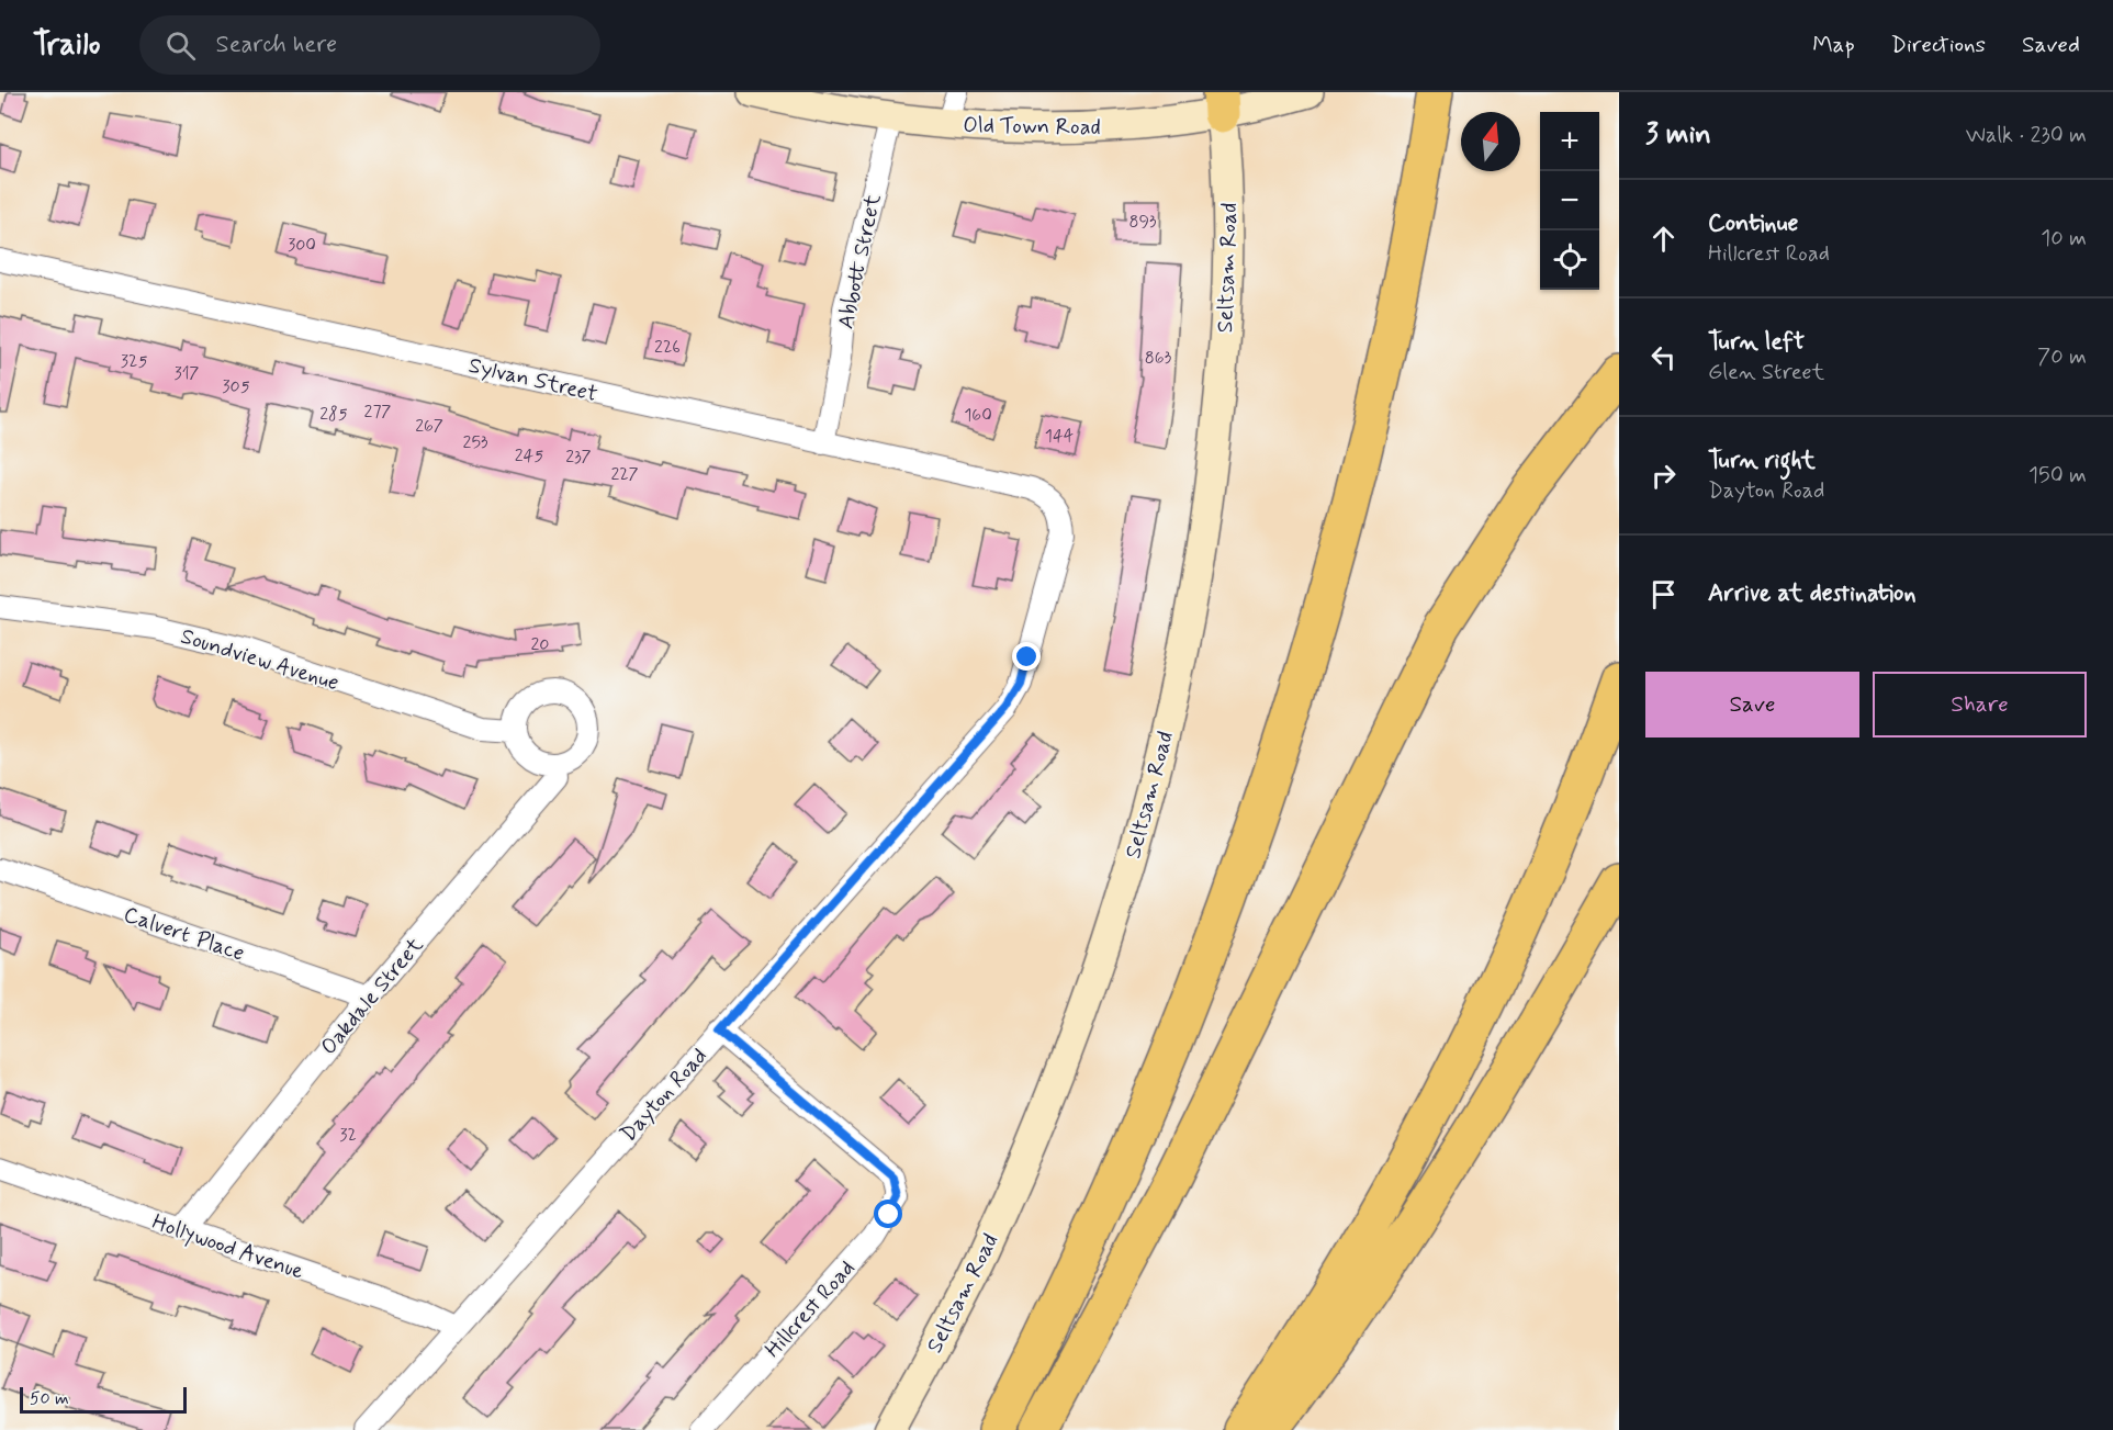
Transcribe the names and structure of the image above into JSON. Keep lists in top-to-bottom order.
{
  "streets": {
    "main road": ["Old Town Road", "Seltsam Road"],
    "street": [
      "Abbott Street",
      "Sylvan Street",
      "Soundview Avenue",
      "Calvert Place",
      "Oakdale Street",
      "Dayton Road",
      "Hollywood Avenue",
      "Hillcrest Road"
    ]
  },
  "crossings": [
    ["Old Town Road", "Abbott Street"],
    ["Old Town Road", "Seltsam Road"],
    ["Abbott Street", "Sylvan Street"],
    ["Sylvan Street", "Dayton Road"],
    ["Soundview Avenue", "Oakdale Street"],
    ["Calvert Place", "Oakdale Street"],
    ["Oakdale Street", "Hollywood Avenue"],
    ["Dayton Road", "Hollywood Avenue"],
    ["Dayton Road", "Hillcrest Road"]
  ],
  "house_numbers": [
    "893",
    "300",
    "226",
    "863",
    "325",
    "317",
    "305",
    "277",
    "285",
    "160",
    "267",
    "144",
    "253",
    "245",
    "237",
    "227",
    "20",
    "32"
  ],
  "scale_bar": "50 m",
  "north": "top",
  "page": {
    "header": "Trailo",
    "search": "Search here",
    "nav": ["Map", "Directions", "Saved"],
    "heading": ["3 min", "Walk · 230 m"],
    "map_buttons": ["+", "−"],
    "list": [
      ["Continue", "Hillcrest Road", "10 m"],
      ["Turn left", "Glen Street", "70 m"],
      ["Turn right", "Dayton Road", "150 m"],
      "Arrive at destination"
    ],
    "buttons": ["Save", "Share"],
    "scale": "50 m"
  }
}
